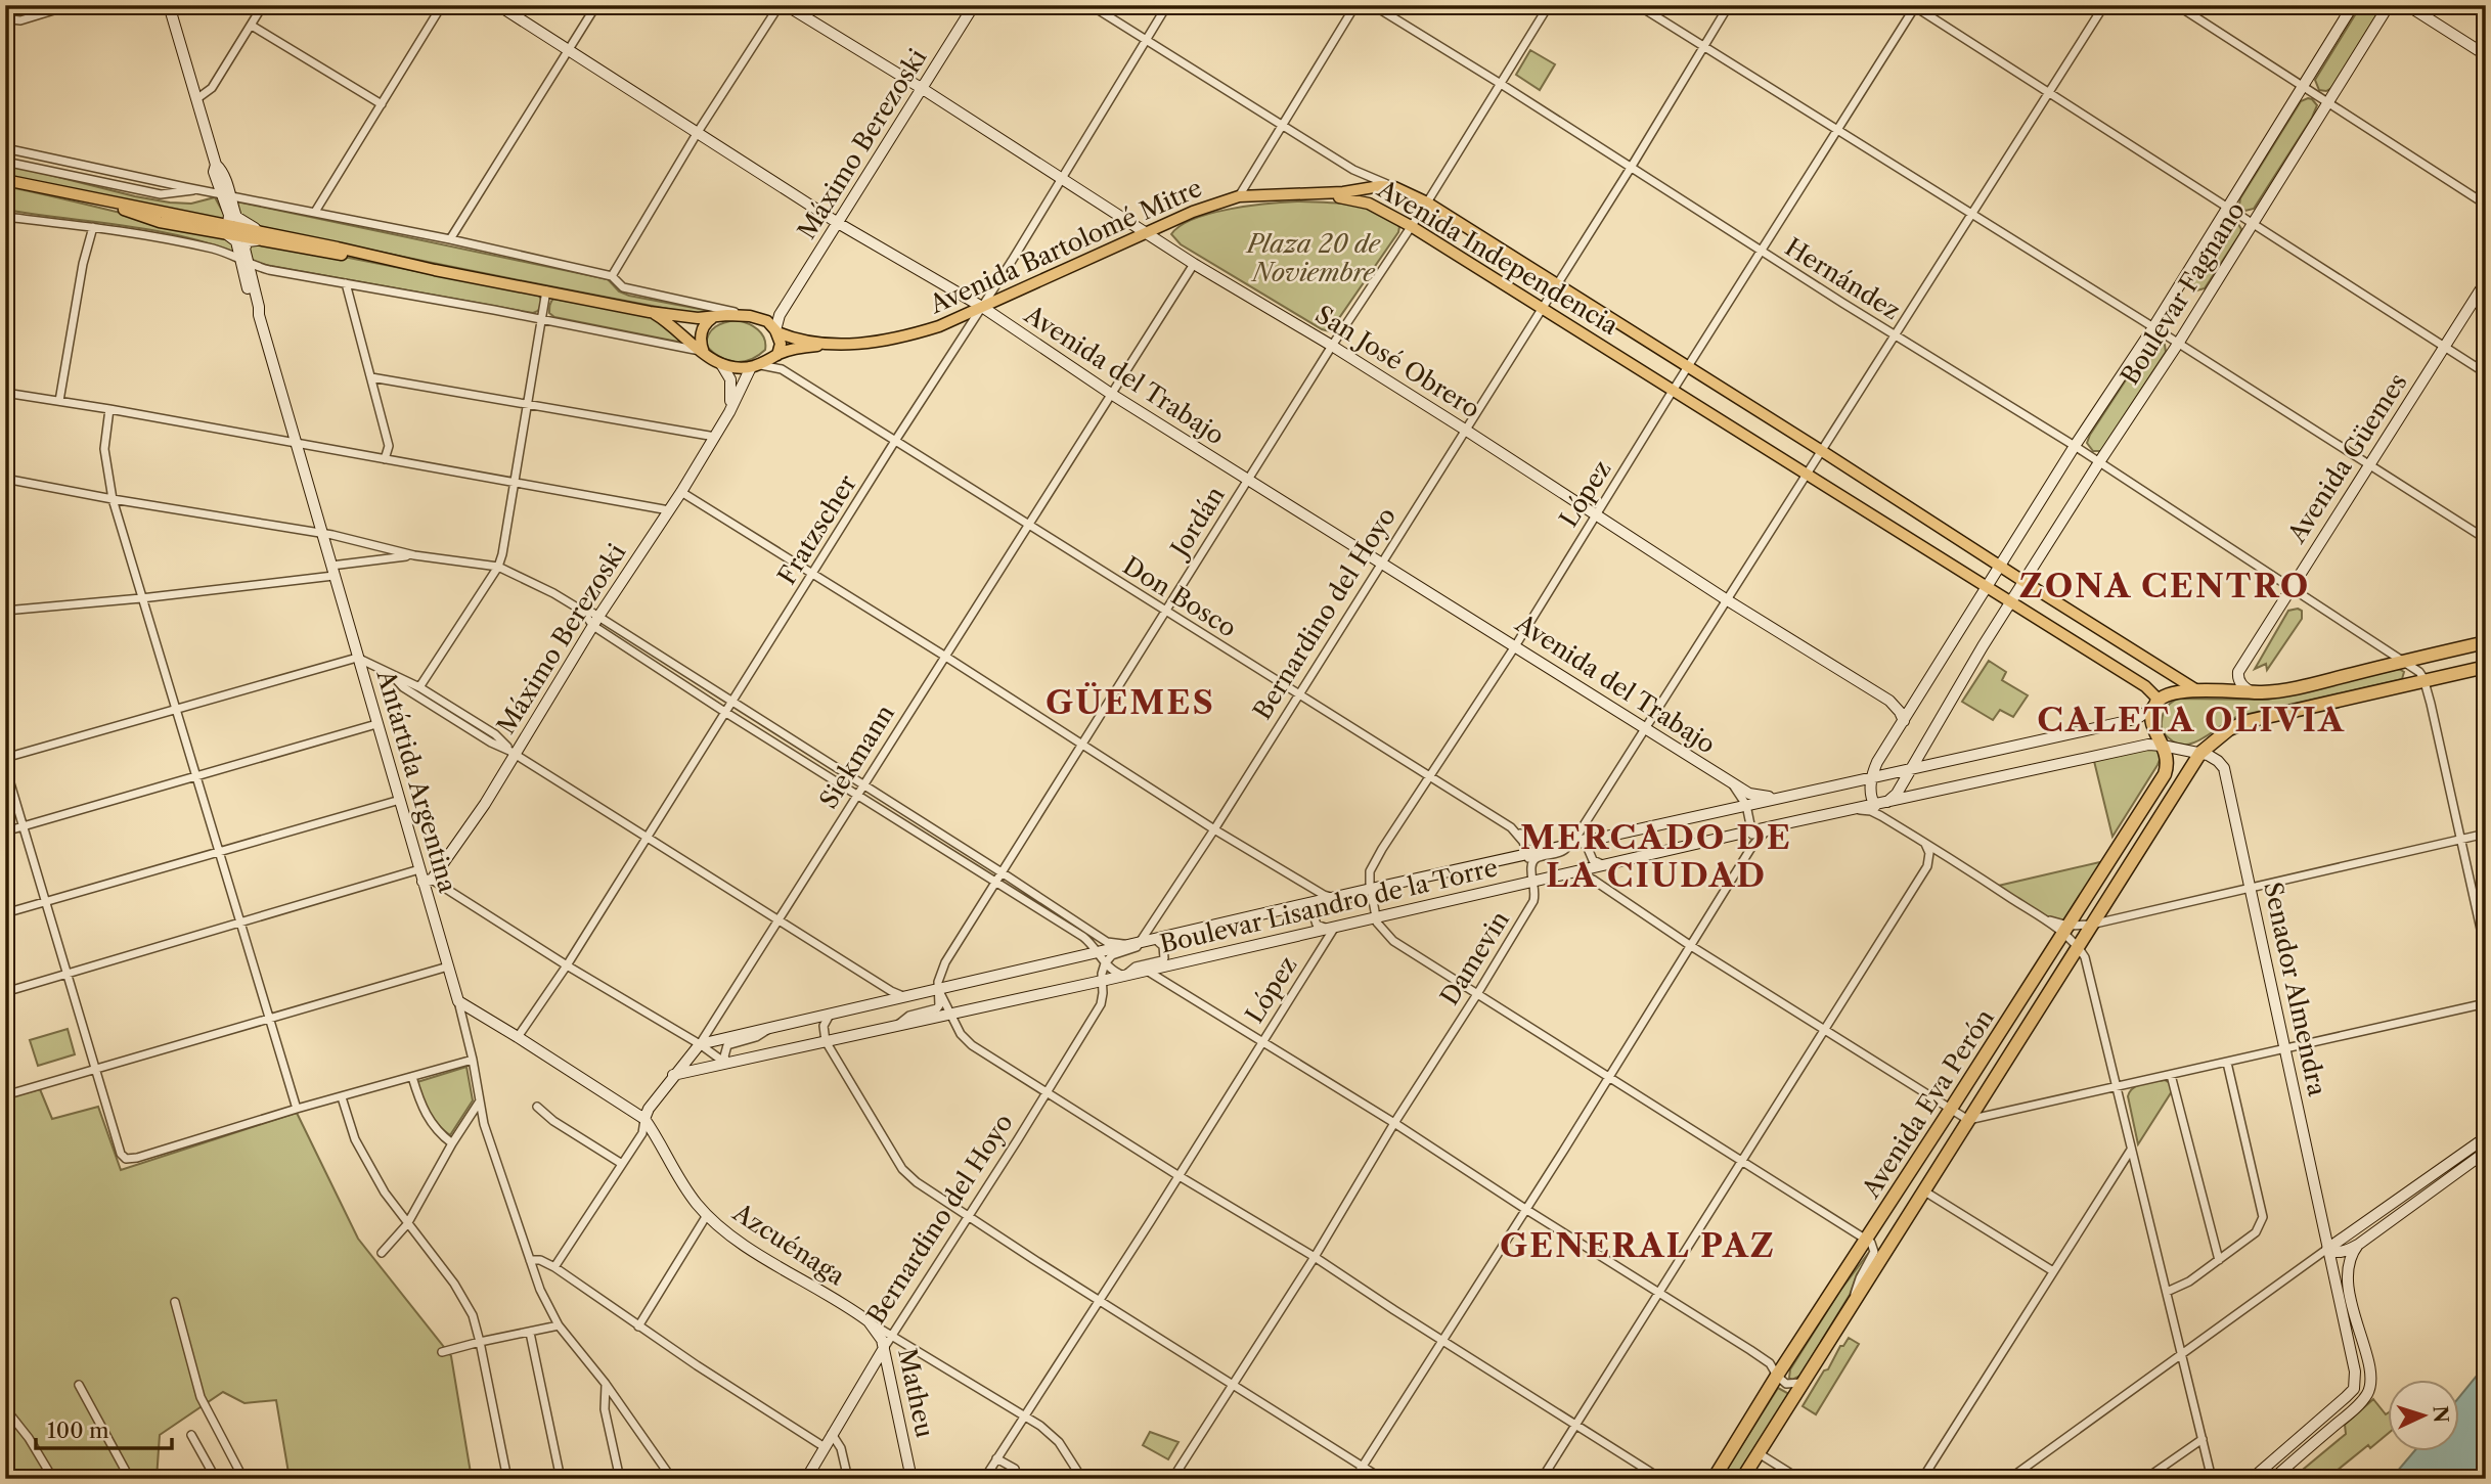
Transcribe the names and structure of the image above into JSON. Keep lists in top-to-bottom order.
{
  "streets": {
    "highway": ["Avenida Eva Perón"],
    "main road": ["Avenida Bartolomé Mitre", "Avenida Independencia"],
    "street": [
      "Máximo Berezoski",
      "Hernández",
      "Boulevar Fagnano",
      "San José Obrero",
      "Avenida del Trabajo",
      "Avenida Güemes",
      "López",
      "Jordán",
      "Fratzscher",
      "Don Bosco",
      "Bernardino del Hoyo",
      "Siekmann",
      "Antártida Argentina",
      "Boulevar Lisandro de la Torre",
      "Damevin",
      "Senador Almendra",
      "Azcuénaga",
      "Matheu"
    ]
  },
  "crossings": [
    ["Máximo Berezoski", "Avenida Bartolomé Mitre"],
    ["Máximo Berezoski", "San José Obrero"],
    ["Máximo Berezoski", "Avenida del Trabajo"],
    ["Máximo Berezoski", "Antártida Argentina"],
    ["Avenida Bartolomé Mitre", "Avenida Independencia"],
    ["Avenida Bartolomé Mitre", "San José Obrero"],
    ["Avenida Bartolomé Mitre", "Avenida del Trabajo"],
    ["Avenida Bartolomé Mitre", "Fratzscher"],
    ["Avenida Independencia", "Boulevar Fagnano"],
    ["Avenida Independencia", "López"],
    ["Avenida Independencia", "Jordán"],
    ["Avenida Independencia", "Bernardino del Hoyo"],
    ["Avenida Independencia", "Boulevar Lisandro de la Torre"],
    ["Hernández", "Boulevar Fagnano"],
    ["Hernández", "Avenida Güemes"],
    ["Hernández", "López"],
    ["Hernández", "Jordán"],
    ["Hernández", "Bernardino del Hoyo"],
    ["Hernández", "Avenida Eva Perón"],
    ["Boulevar Fagnano", "San José Obrero"],
    ["Boulevar Fagnano", "Boulevar Lisandro de la Torre"],
    ["San José Obrero", "López"],
    ["San José Obrero", "Jordán"],
    ["San José Obrero", "Fratzscher"],
    ["San José Obrero", "Bernardino del Hoyo"],
    ["San José Obrero", "Siekmann"],
    ["Avenida del Trabajo", "López"],
    ["Avenida del Trabajo", "Jordán"],
    ["Avenida del Trabajo", "Fratzscher"],
    ["Avenida del Trabajo", "Bernardino del Hoyo"],
    ["Avenida del Trabajo", "Siekmann"],
    ["Avenida del Trabajo", "Boulevar Lisandro de la Torre"],
    ["López", "Don Bosco"],
    ["López", "Boulevar Lisandro de la Torre"],
    ["López", "Azcuénaga"],
    ["Jordán", "Don Bosco"],
    ["Jordán", "Boulevar Lisandro de la Torre"],
    ["Fratzscher", "Don Bosco"],
    ["Fratzscher", "Azcuénaga"],
    ["Don Bosco", "Bernardino del Hoyo"],
    ["Don Bosco", "Siekmann"],
    ["Don Bosco", "Boulevar Lisandro de la Torre"],
    ["Don Bosco", "Damevin"],
    ["Bernardino del Hoyo", "Boulevar Lisandro de la Torre"],
    ["Bernardino del Hoyo", "Azcuénaga"],
    ["Bernardino del Hoyo", "Matheu"],
    ["Siekmann", "Boulevar Lisandro de la Torre"],
    ["Siekmann", "Azcuénaga"],
    ["Antártida Argentina", "Azcuénaga"],
    ["Boulevar Lisandro de la Torre", "Damevin"],
    ["Boulevar Lisandro de la Torre", "Senador Almendra"],
    ["Boulevar Lisandro de la Torre", "Avenida Eva Perón"],
    ["Senador Almendra", "Avenida Eva Perón"],
    ["Azcuénaga", "Matheu"]
  ],
  "districts": [
    "ZONA CENTRO",
    "GÜEMES",
    "CALETA OLIVIA",
    "MERCADO DE LA CIUDAD",
    "GENERAL PAZ"
  ],
  "parks": ["Plaza 20 de Noviembre"],
  "scale_bar": "100 m",
  "north": "right"
}
